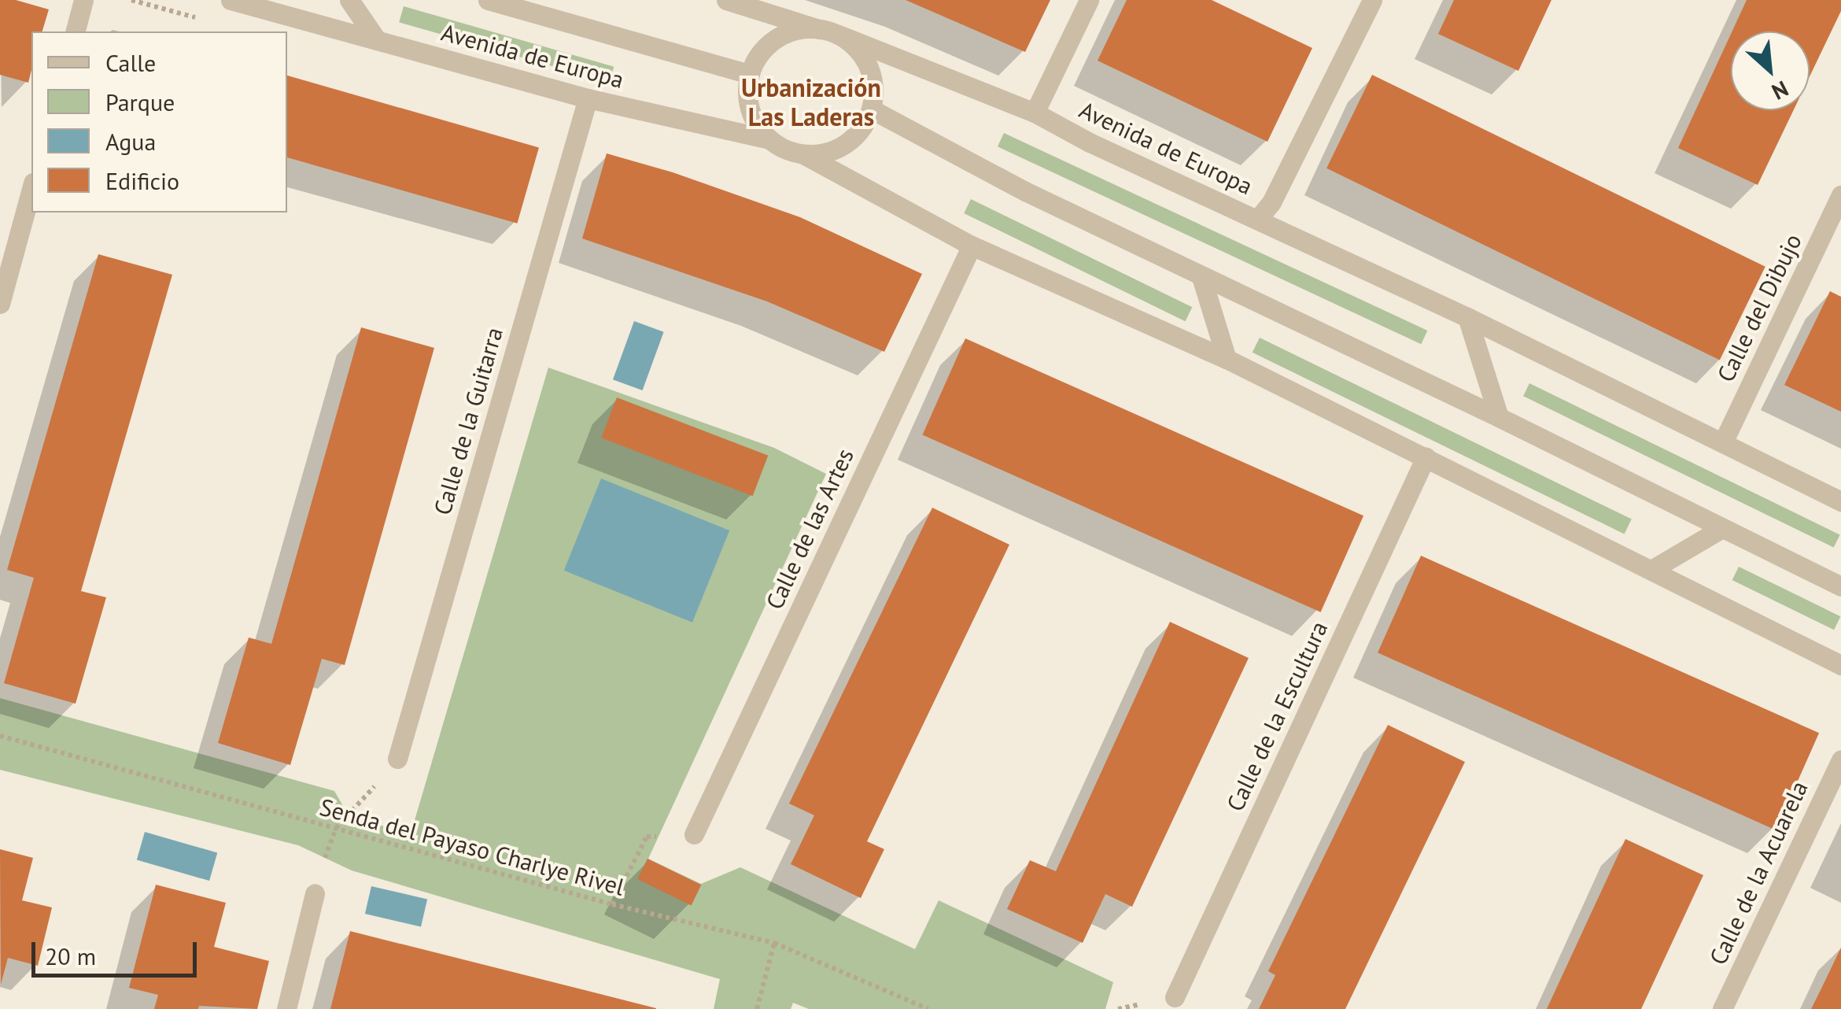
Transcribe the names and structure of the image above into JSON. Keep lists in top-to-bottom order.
{
  "streets": {
    "street": [
      "Avenida de Europa",
      "Calle del Dibujo",
      "Calle de la Guitarra",
      "Calle de las Artes",
      "Calle de la Escultura",
      "Calle de la Acuarela"
    ],
    "path": ["Senda del Payaso Charlye Rivel"]
  },
  "crossings": [
    ["Avenida de Europa", "Calle del Dibujo"],
    ["Avenida de Europa", "Calle de la Guitarra"]
  ],
  "districts": ["Urbanización Las Laderas"],
  "legend": [
    "Calle",
    "Parque",
    "Agua",
    "Edificio"
  ],
  "scale_bar": "20 m",
  "north": "bottom right"
}
